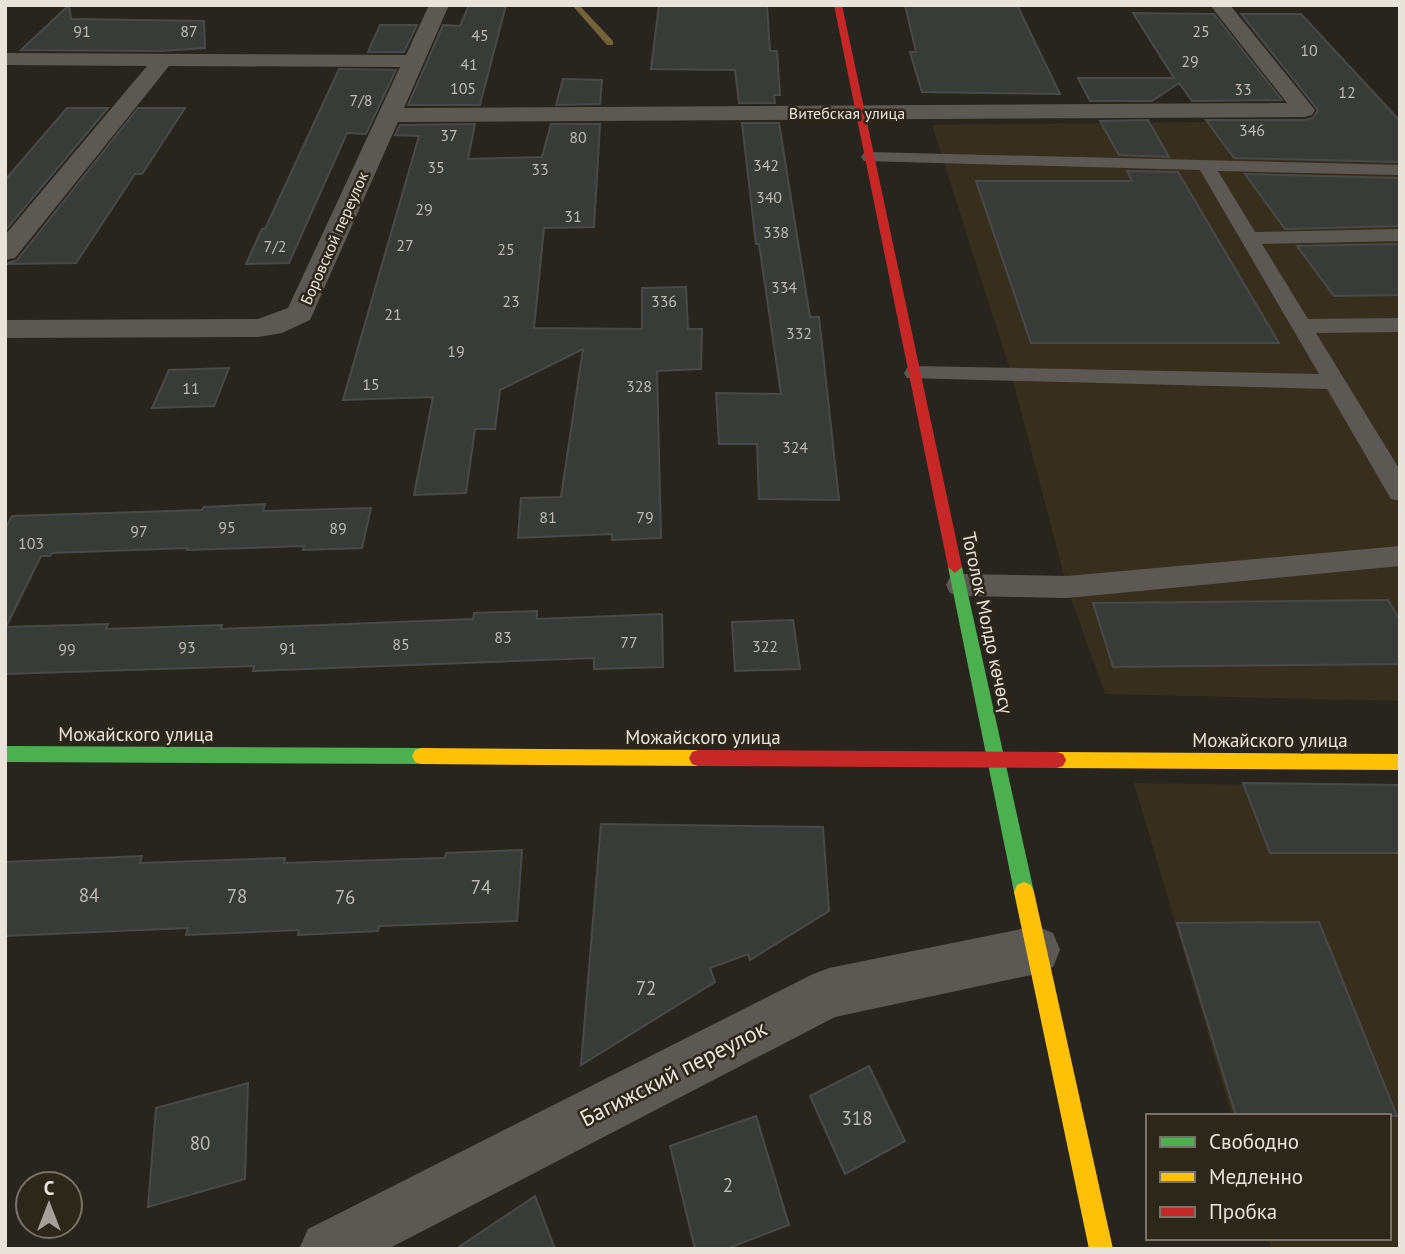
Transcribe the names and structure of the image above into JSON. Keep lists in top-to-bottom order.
{
  "streets": {
    "main road": ["Тоголок Молдо көчөсү", "Можайского улица"],
    "street": ["Витебская улица", "Боровской переулок", "Багижский переулок"]
  },
  "crossings": [
    ["Витебская улица", "Боровской переулок"],
    ["Витебская улица", "Тоголок Молдо көчөсү"],
    ["Тоголок Молдо көчөсү", "Можайского улица"],
    ["Тоголок Молдо көчөсү", "Багижский переулок"]
  ],
  "house_numbers": [
    "91",
    "87",
    "25",
    "45",
    "10",
    "29",
    "41",
    "105",
    "33",
    "12",
    "7/8",
    "346",
    "37",
    "80",
    "342",
    "35",
    "33",
    "340",
    "29",
    "31",
    "338",
    "27",
    "7/2",
    "25",
    "334",
    "23",
    "336",
    "21",
    "332",
    "19",
    "15",
    "328",
    "11",
    "324",
    "81",
    "79",
    "95",
    "89",
    "97",
    "103",
    "83",
    "77",
    "85",
    "322",
    "93",
    "91",
    "99",
    "74",
    "84",
    "78",
    "76",
    "72",
    "318",
    "80",
    "2"
  ],
  "legend": ["Свободно", "Медленно", "Пробка"],
  "north": "top"
}
